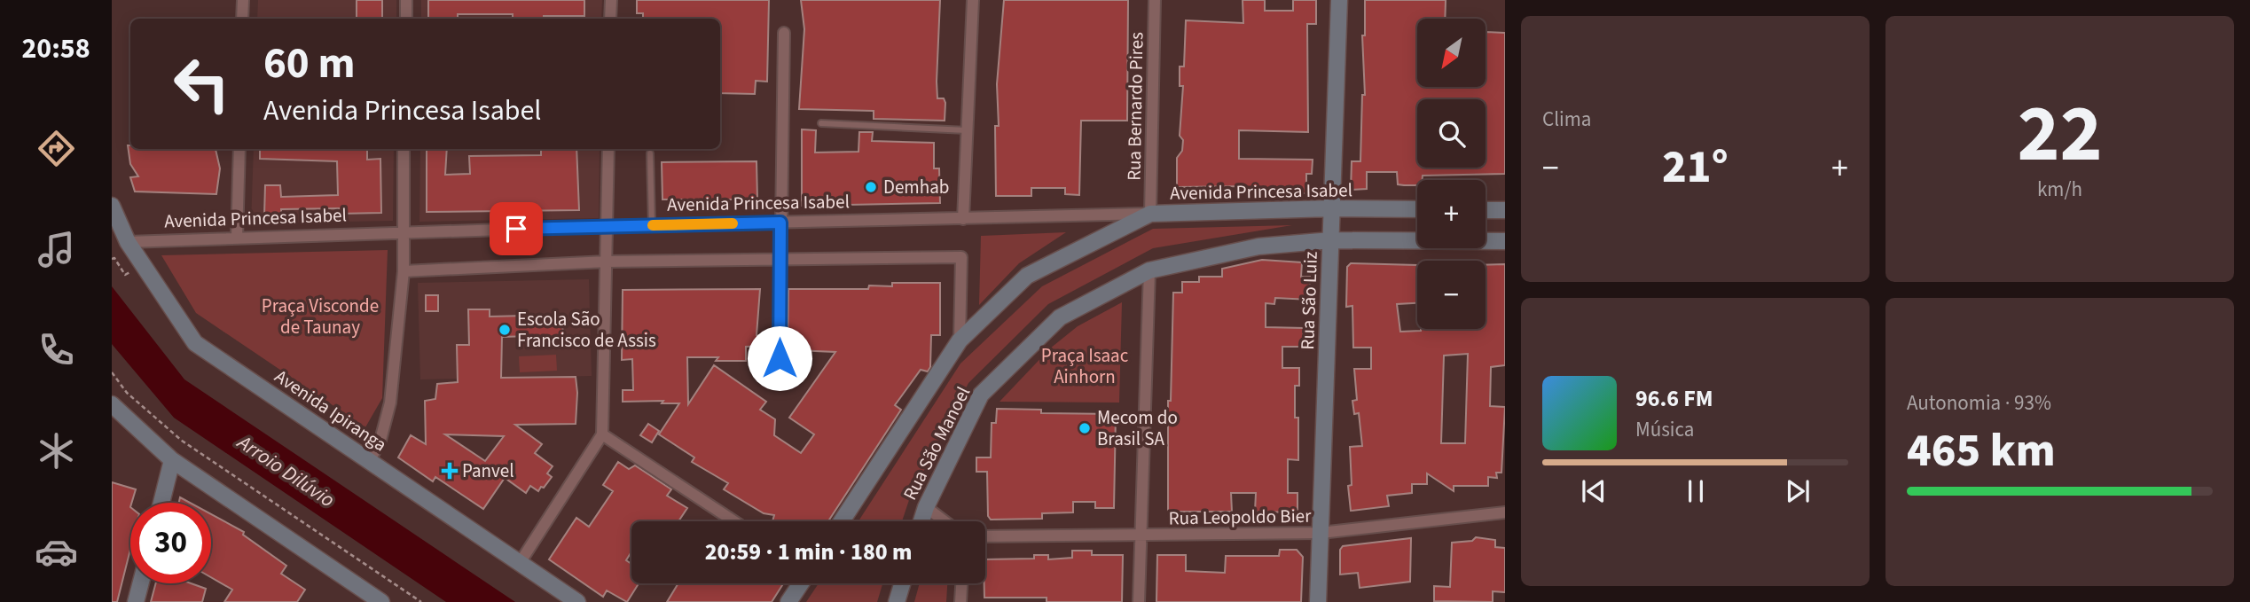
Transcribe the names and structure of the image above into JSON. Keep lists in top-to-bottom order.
{
  "streets": {
    "main road": [
      "Avenida Princesa Isabel",
      "Rua São Luiz",
      "Avenida Ipiranga",
      "Rua São Manoel"
    ],
    "street": ["Rua Bernardo Pires", "Rua Leopoldo Bier"]
  },
  "crossings": [
    ["Rua Bernardo Pires", "Avenida Princesa Isabel"],
    ["Rua Bernardo Pires", "Rua São Manoel"],
    ["Avenida Princesa Isabel", "Rua São Luiz"],
    ["Avenida Princesa Isabel", "Avenida Ipiranga"],
    ["Avenida Princesa Isabel", "Rua São Manoel"],
    ["Rua São Luiz", "Rua Leopoldo Bier"]
  ],
  "water": ["Arroio Dilúvio"],
  "parks": ["Praça Visconde de Taunay", "Praça Isaac Ainhorn"],
  "places": {
    "other": ["Demhab", "Escola São Francisco de Assis", "Mecom do Brasil SA"],
    "health": ["Panvel"]
  },
  "north": "bottom left",
  "page": {
    "tabs": "20:58",
    "tile": [
      "Clima",
      ["22", "km/h"],
      ["Autonomia · 93%", "465 km"]
    ],
    "map_buttons": ["+", "−"],
    "turn": ["60 m", "Avenida Princesa Isabel"],
    "heat": ["−", "21°", "+"],
    "song": ["96.6 FM", "Música"],
    "limit": "30",
    "trip": "20:59 · 1 min · 180 m"
  }
}
